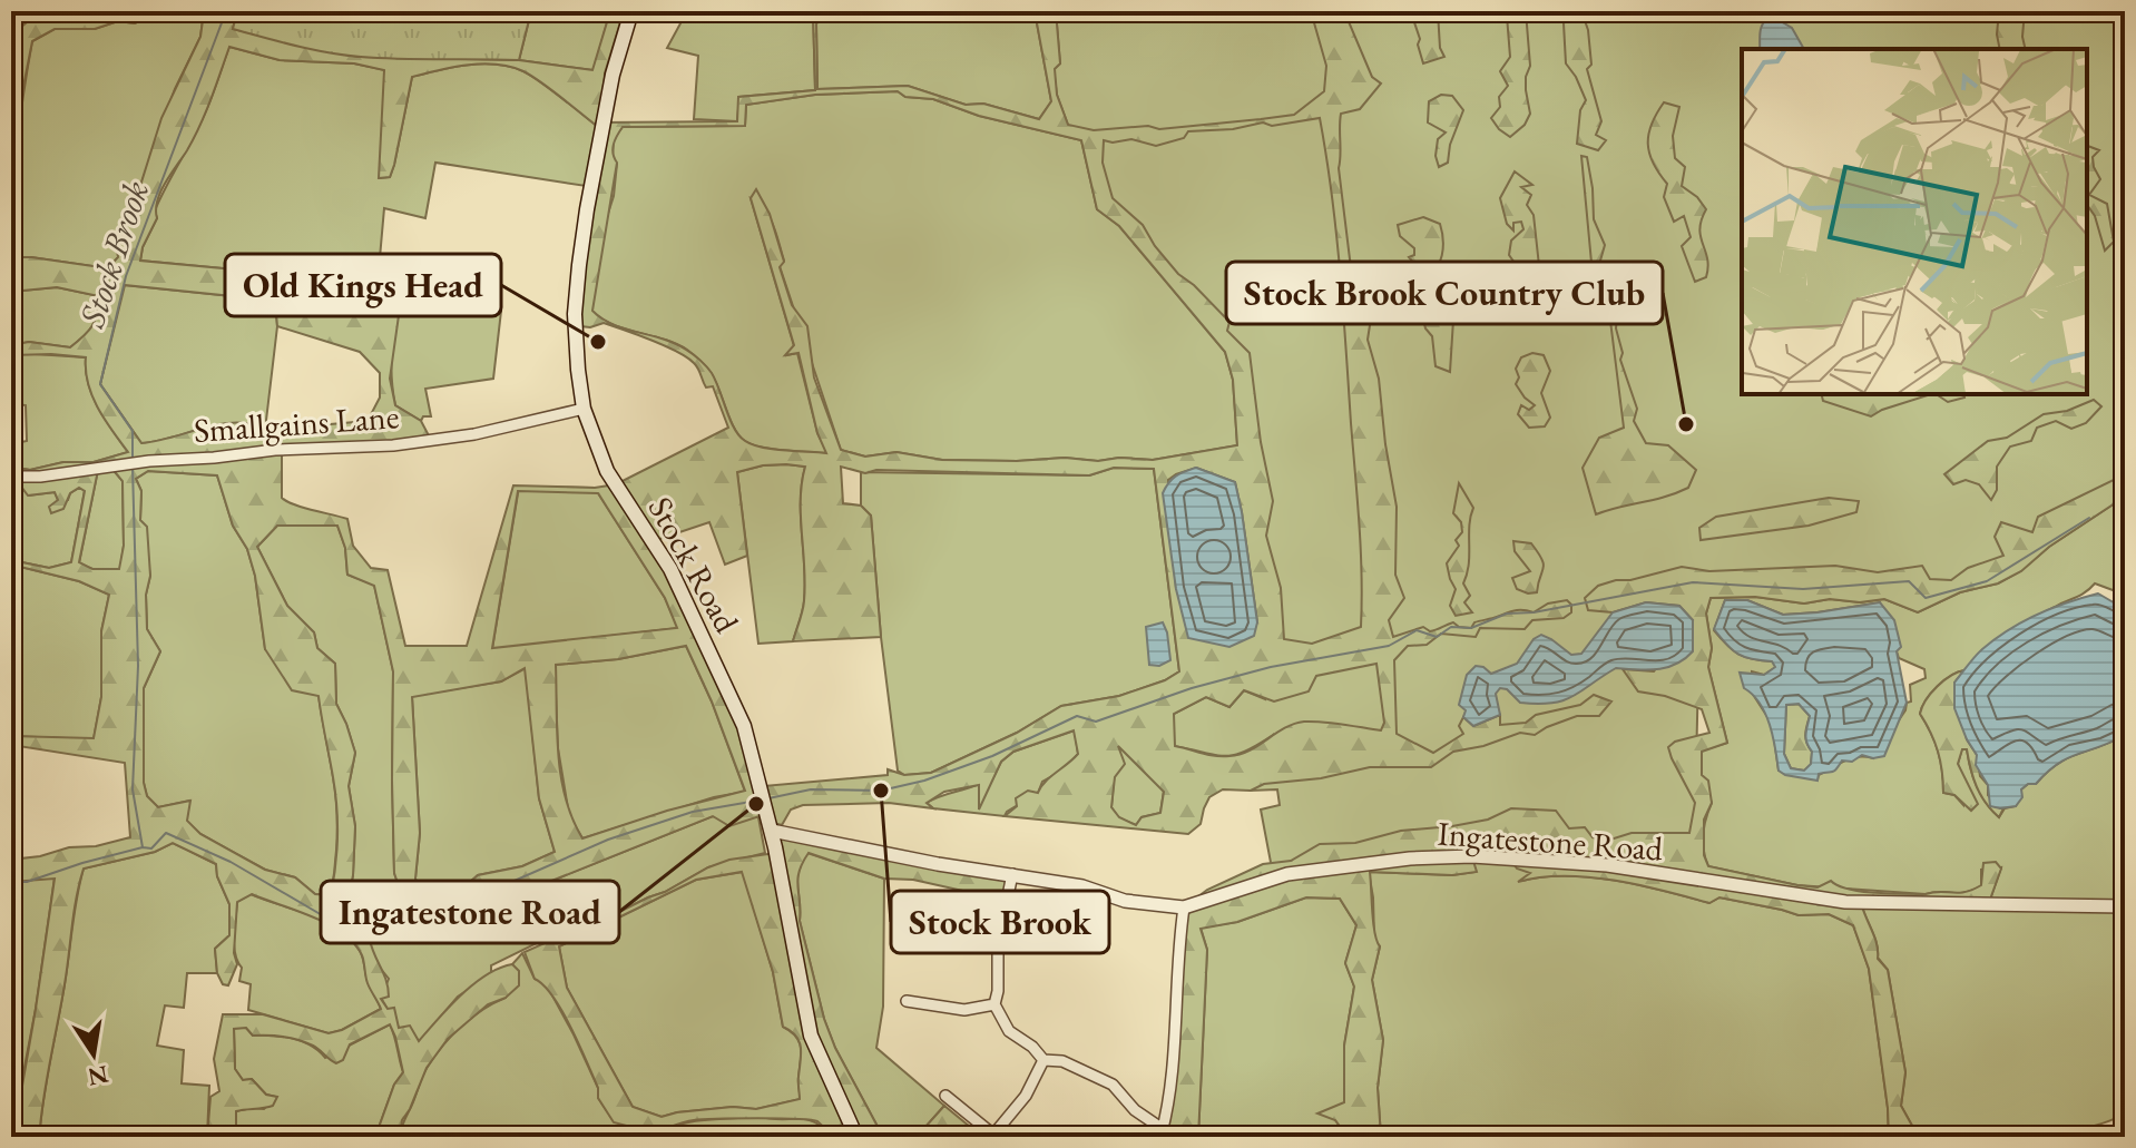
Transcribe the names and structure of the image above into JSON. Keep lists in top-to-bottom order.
{
  "streets": {
    "main road": ["Stock Road"],
    "street": ["Smallgains Lane", "Ingatestone Road"]
  },
  "crossings": [
    ["Smallgains Lane", "Stock Road"],
    ["Stock Road", "Ingatestone Road"]
  ],
  "water": ["Stock Brook"],
  "places": [
    "Old Kings Head",
    "Stock Brook Country Club",
    "Stock Brook",
    "Ingatestone Road"
  ],
  "north": "bottom"
}
